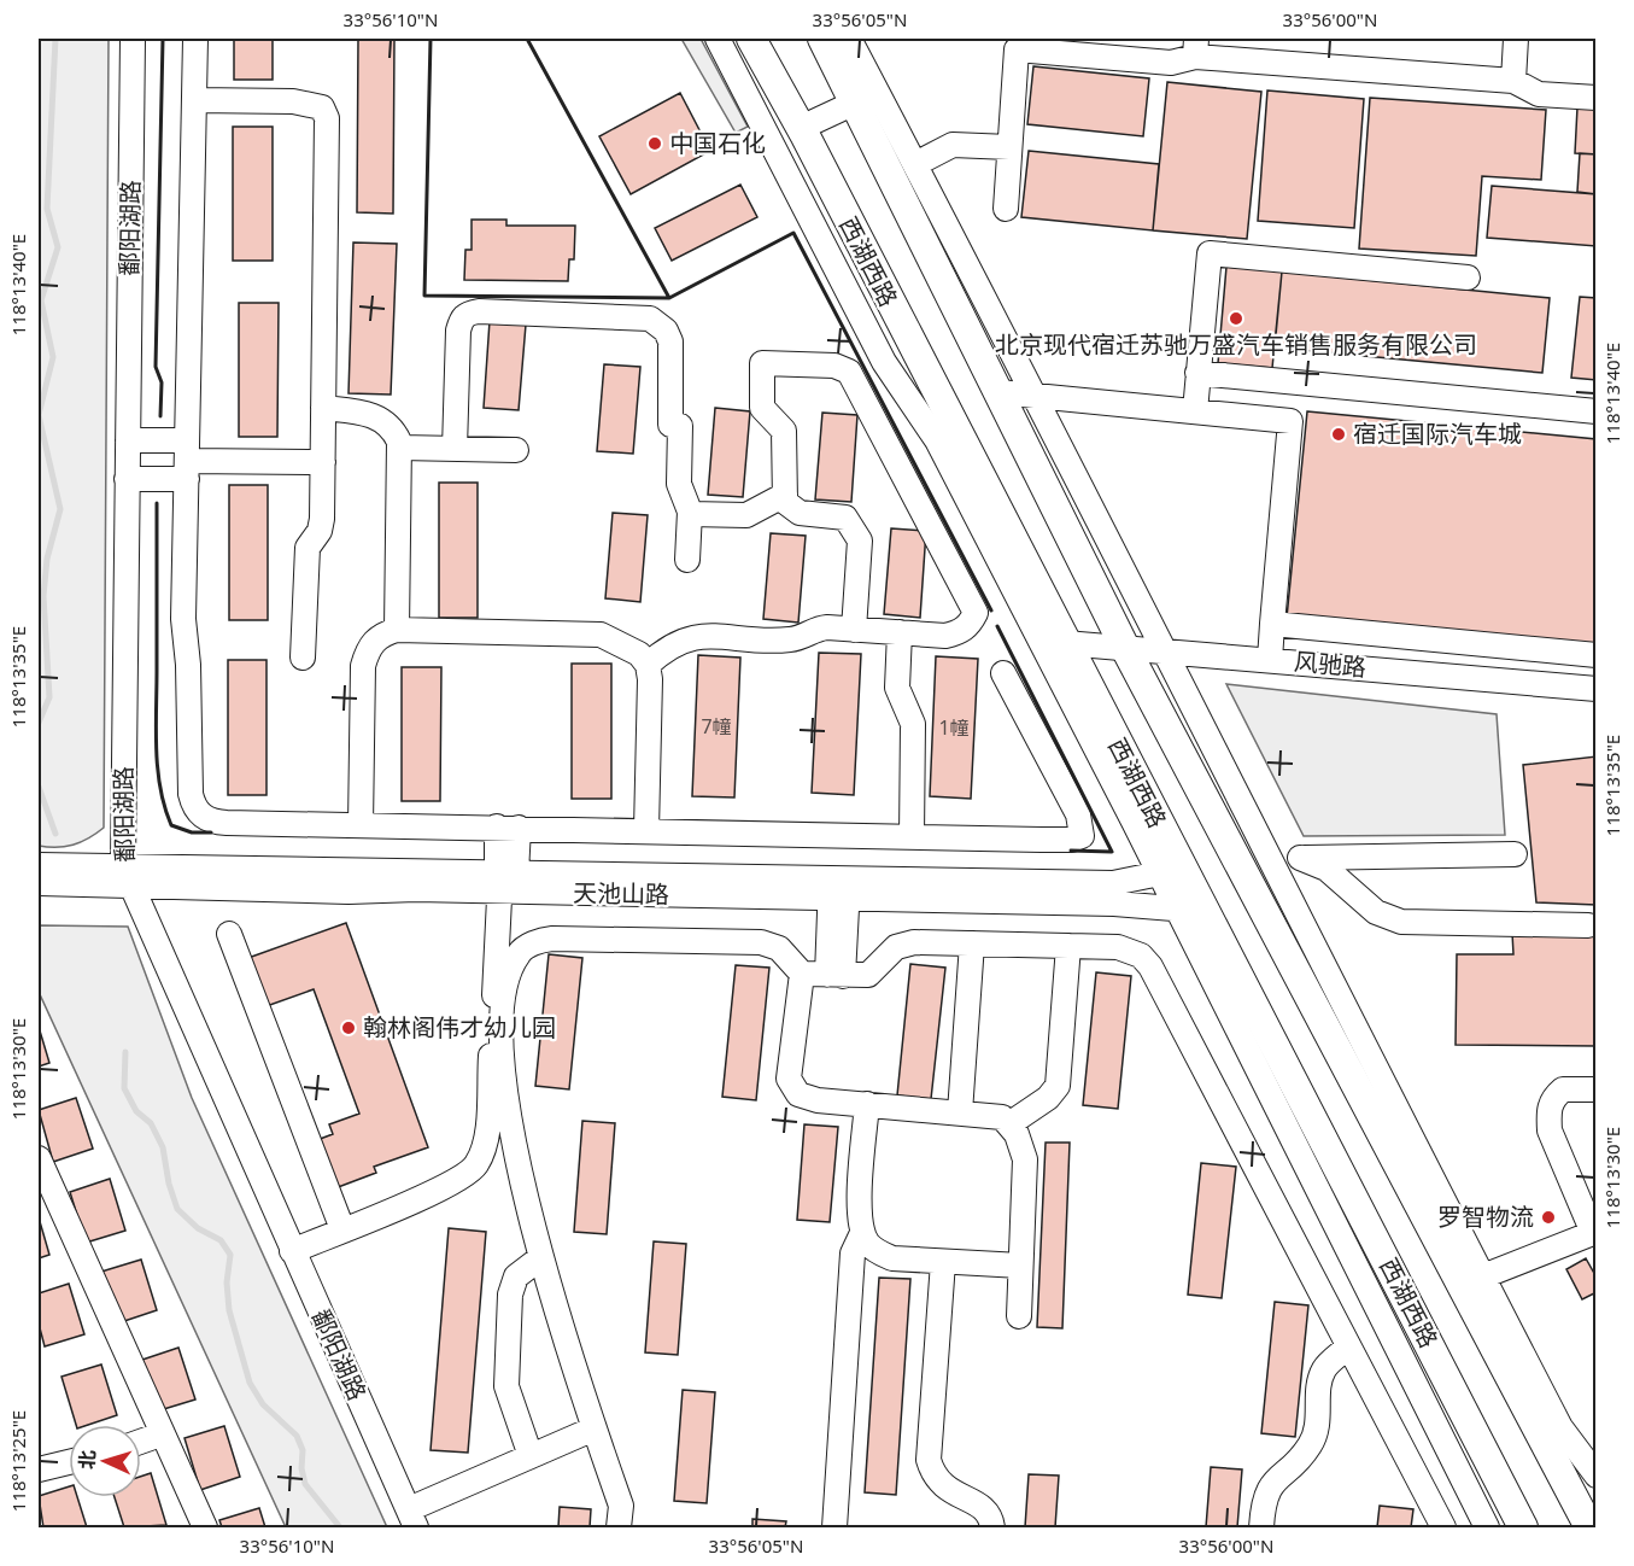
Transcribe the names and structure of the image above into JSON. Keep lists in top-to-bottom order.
{
  "streets": {
    "main road": ["西湖西路"],
    "street": ["鄱阳湖路", "风驰路", "天池山路"]
  },
  "crossings": [
    ["鄱阳湖路", "天池山路"],
    ["西湖西路", "风驰路"],
    ["西湖西路", "天池山路"]
  ],
  "places": [
    "中国石化",
    "北京现代宿迁苏驰万盛汽车销售服务有限公司",
    "宿迁国际汽车城",
    "翰林阁伟才幼儿园",
    "罗智物流"
  ],
  "house_numbers": ["7幢", "1幢"],
  "north": "left",
  "coordinates": [
    "33°56'10\"N",
    "33°56'05\"N",
    "33°56'00\"N",
    "118°13'40\"E",
    "118°13'35\"E",
    "118°13'30\"E",
    "118°13'25\"E"
  ]
}
